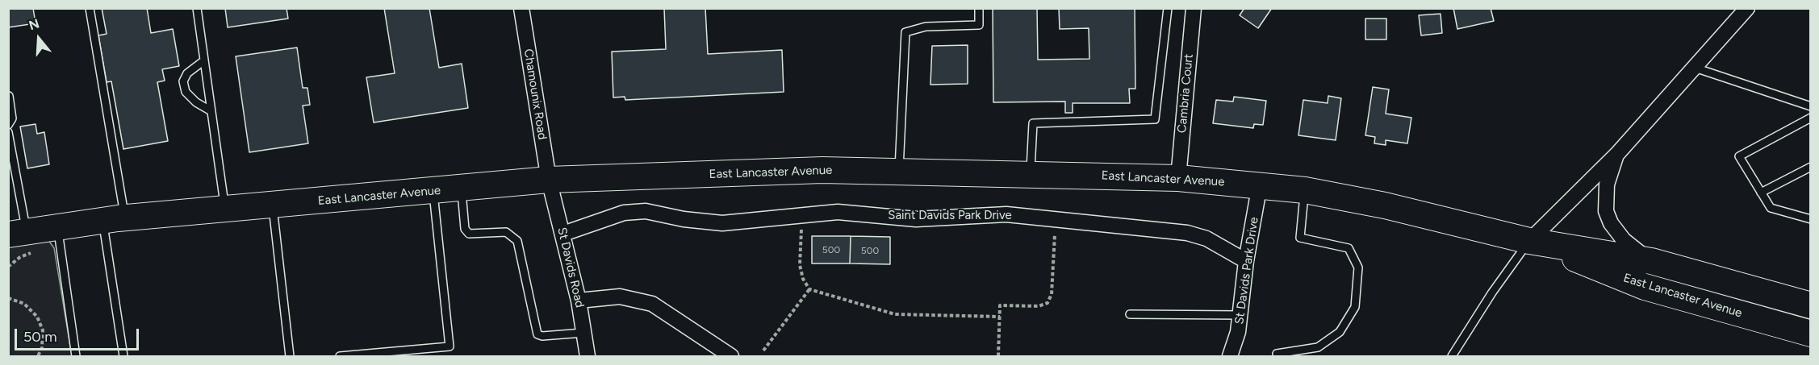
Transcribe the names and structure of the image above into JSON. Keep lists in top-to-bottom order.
{
  "streets": {
    "highway": ["East Lancaster Avenue"],
    "street": [
      "Cambria Court",
      "Chamounix Road",
      "Saint Davids Park Drive",
      "St Davids Road",
      "St Davids Park Drive"
    ]
  },
  "crossings": [
    ["Cambria Court", "East Lancaster Avenue"],
    ["Chamounix Road", "East Lancaster Avenue"],
    ["Chamounix Road", "St Davids Road"],
    ["East Lancaster Avenue", "St Davids Road"],
    ["East Lancaster Avenue", "St Davids Park Drive"],
    ["Saint Davids Park Drive", "St Davids Road"],
    ["Saint Davids Park Drive", "St Davids Park Drive"]
  ],
  "house_numbers": ["500", "500"],
  "scale_bar": "50 m",
  "north": "top"
}
